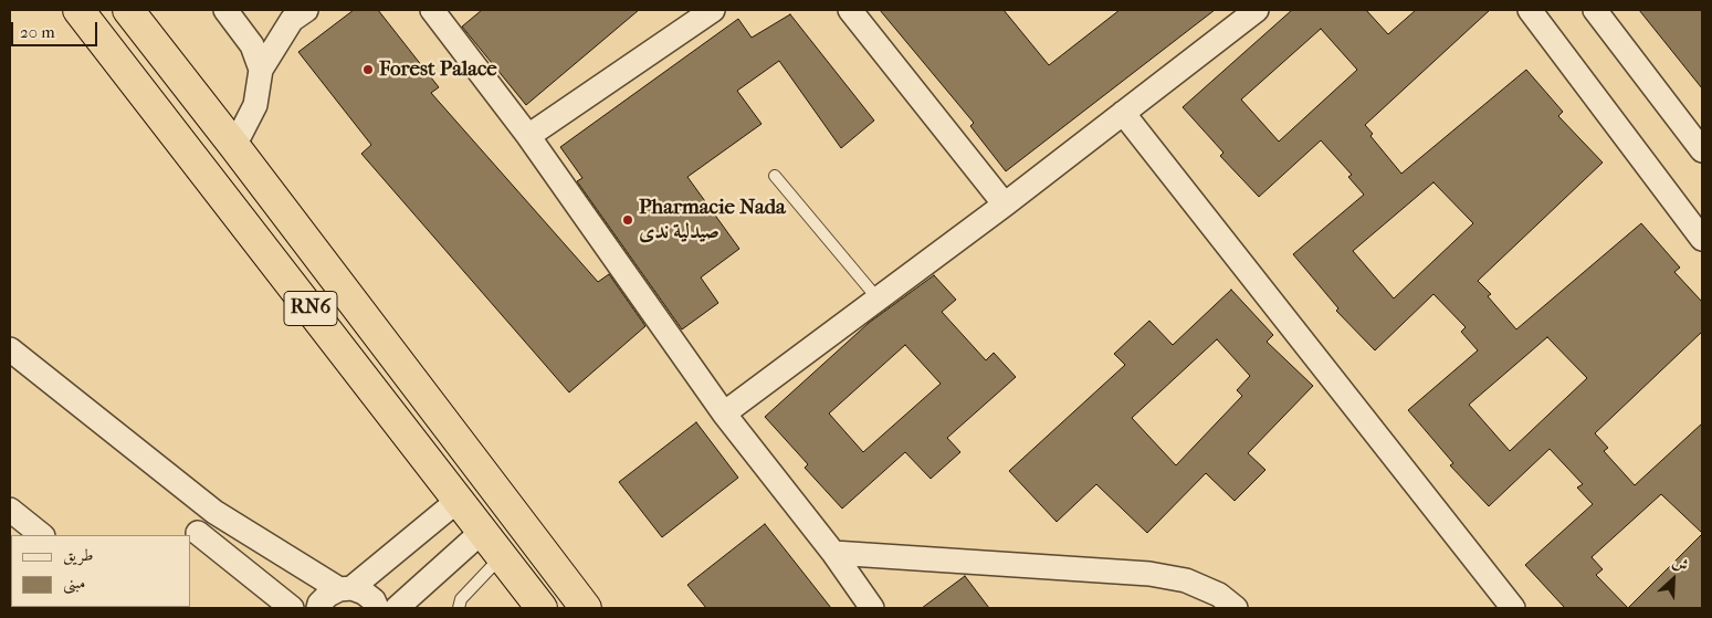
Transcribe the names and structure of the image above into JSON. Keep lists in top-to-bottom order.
{
  "streets": {
    "highway": ["RN6"]
  },
  "places": ["Forest Palace", "Pharmacie Nada صيدلية ندى"],
  "legend": ["طريق", "مبنى"],
  "scale_bar": "20 m",
  "north": "top right"
}
